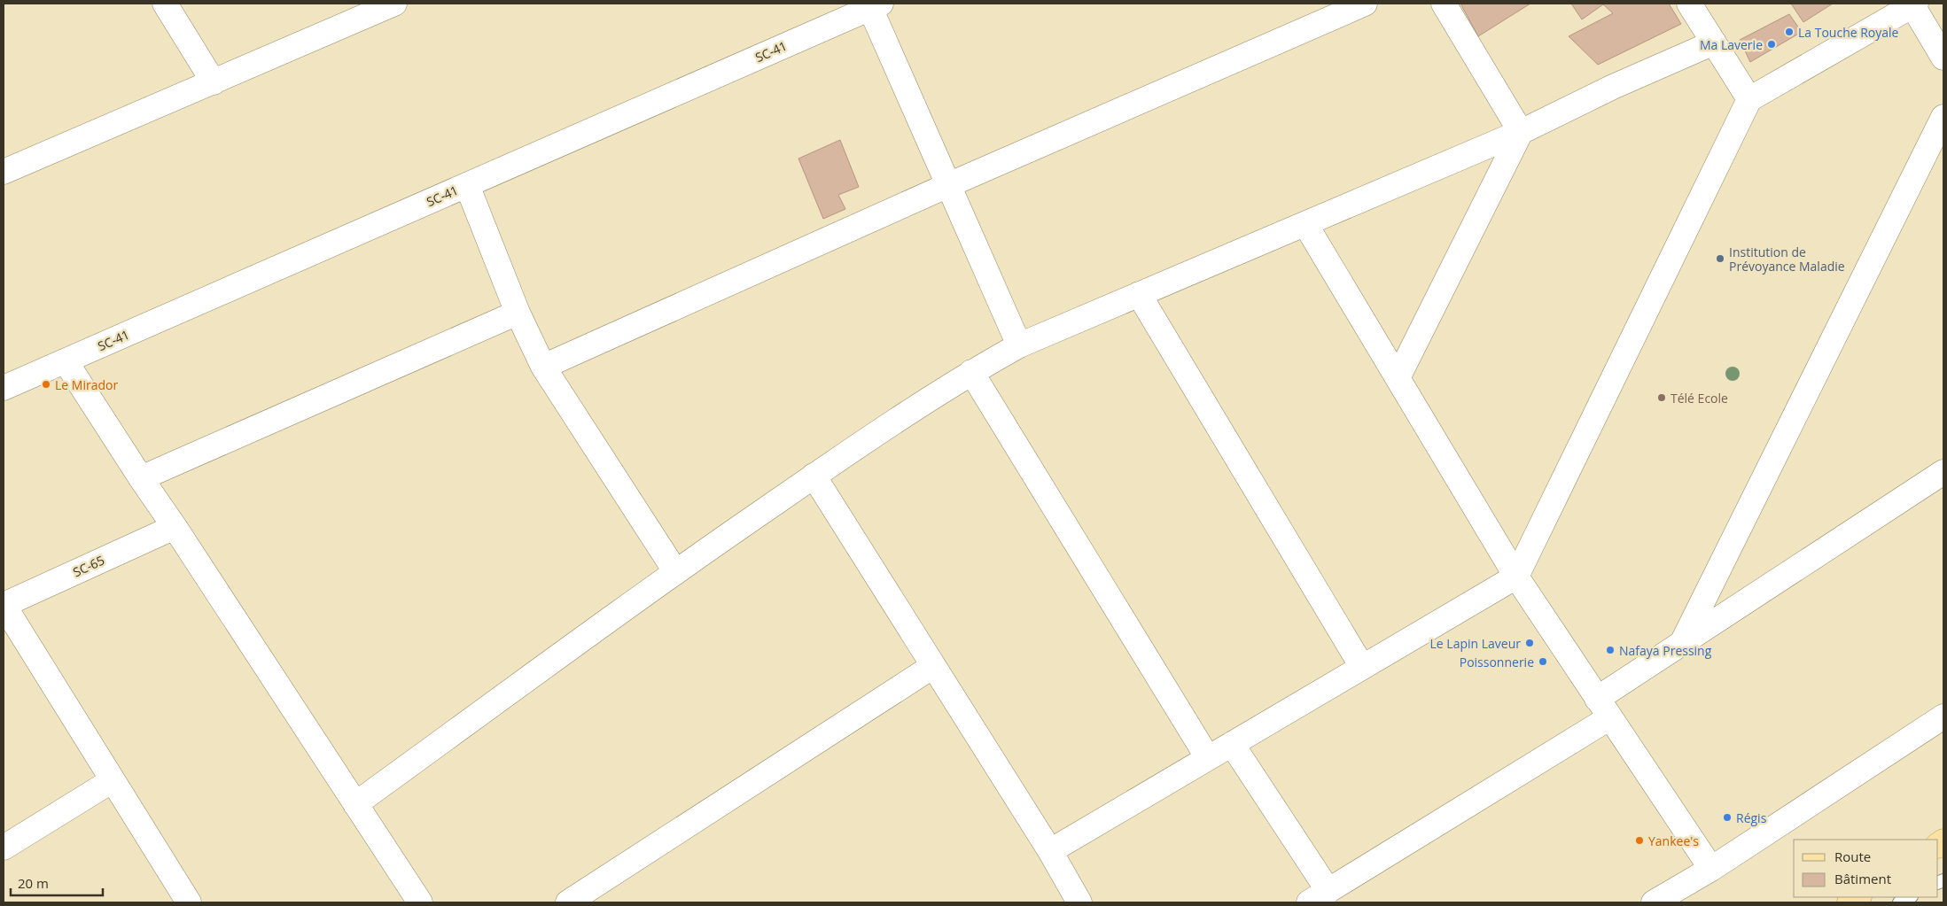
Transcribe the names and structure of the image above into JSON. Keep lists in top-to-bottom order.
{
  "streets": {
    "street": ["SC-41", "SC-65"]
  },
  "places": [
    "La Touche Royale",
    "Ma Laverie",
    "Institution de Prévoyance Maladie",
    "Le Mirador",
    "Télé Ecole",
    "Le Lapin Laveur",
    "Nafaya Pressing",
    "Poissonnerie",
    "Régis",
    "Yankee's"
  ],
  "legend": ["Route", "Bâtiment"],
  "scale_bar": "20 m"
}
